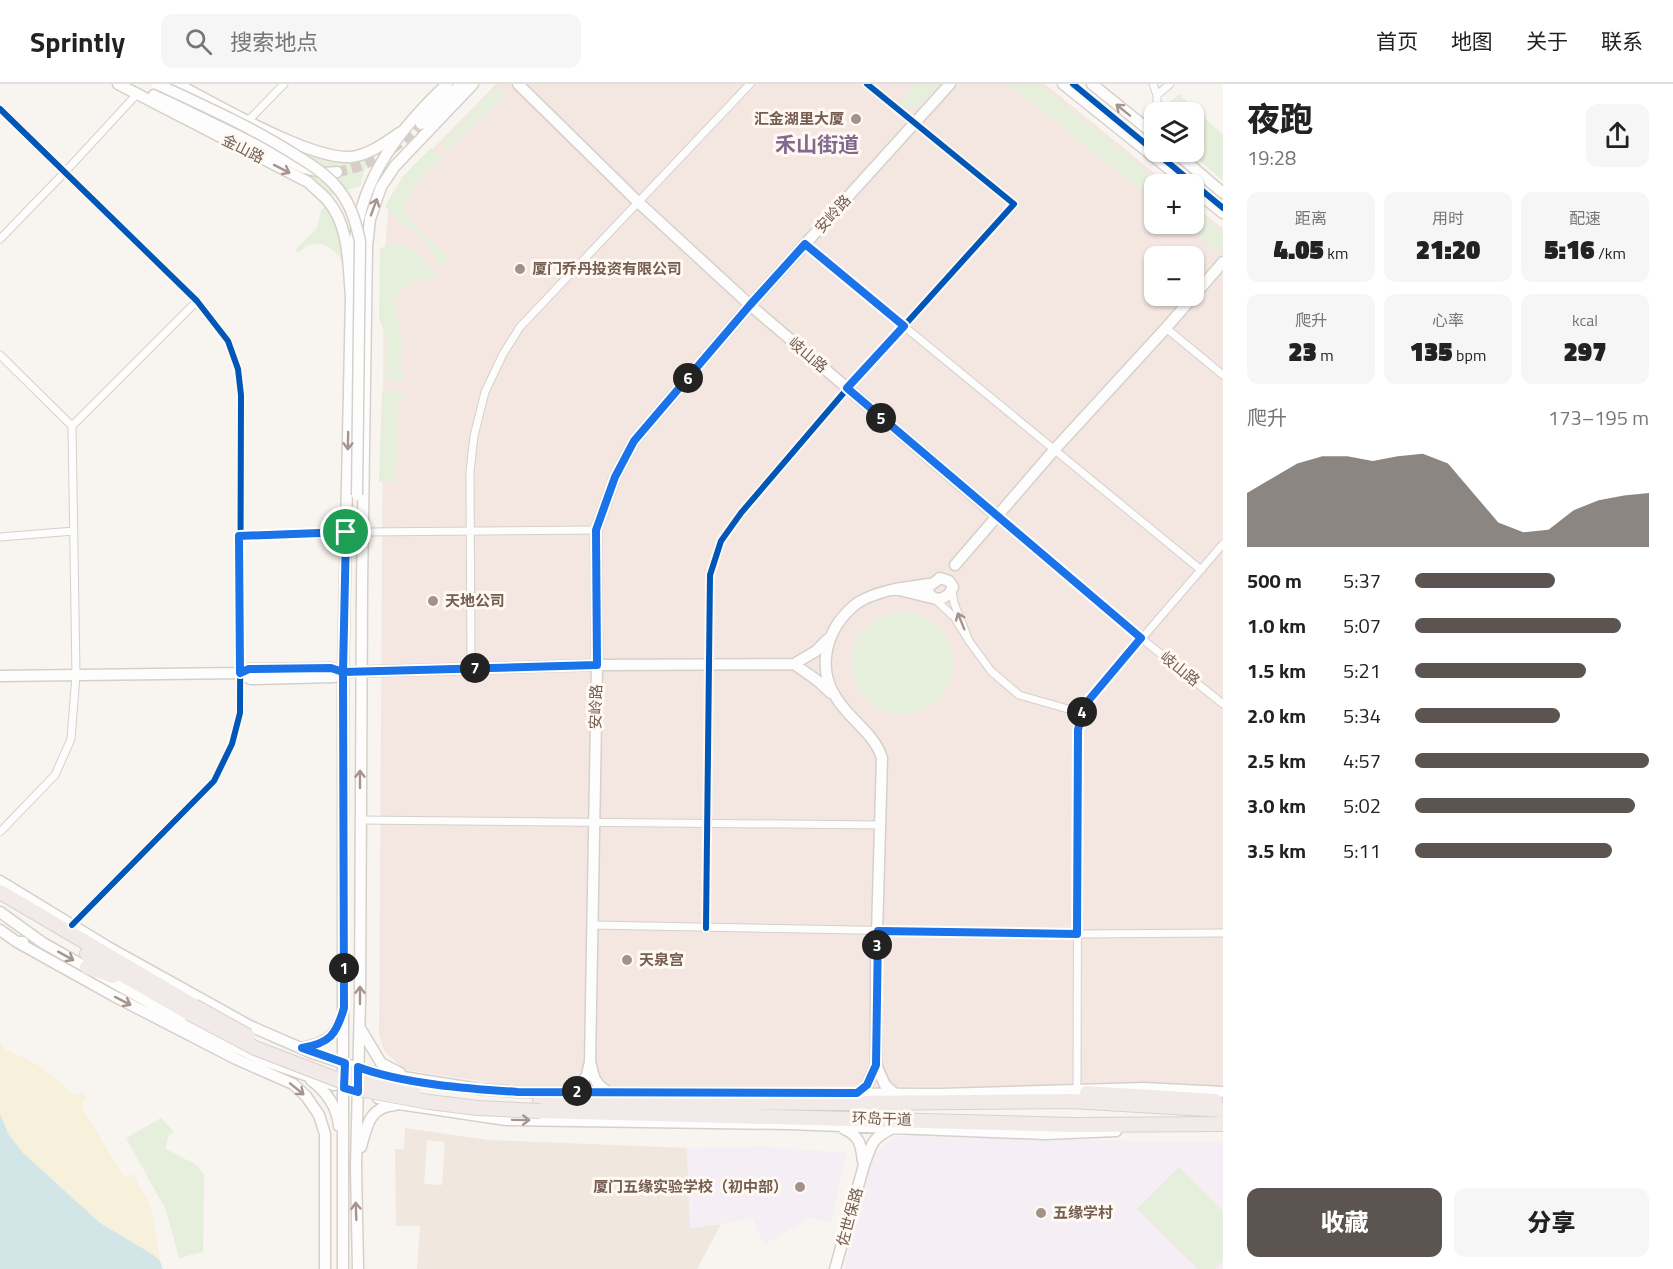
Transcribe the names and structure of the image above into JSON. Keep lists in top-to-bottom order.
{
  "streets": {
    "highway": ["环岛干道"],
    "main road": [
      "金山路",
      "安岭路",
      "岐山路",
      "佐世保路"
    ]
  },
  "crossings": [
    ["安岭路", "岐山路"]
  ],
  "districts": ["禾山街道"],
  "places": [
    "汇金湖里大厦",
    "厦门乔丹投资有限公司",
    "天地公司",
    "天泉宫",
    "厦门五缘实验学校（初中部）",
    "五缘学村"
  ],
  "page": {
    "header": "Sprintly",
    "search": "搜索地点",
    "nav": [
      "首页",
      "地图",
      "关于",
      "联系"
    ],
    "heading": ["夜跑", "19:28"],
    "map_buttons": ["+", "−"],
    "stats": [
      ["距离", "4.05 km"],
      ["用时", "21:20"],
      ["配速", "5:16 /km"],
      ["爬升", "23 m"],
      ["心率", "135 bpm"],
      ["kcal", "297"]
    ],
    "pins": [
      "6",
      "5",
      "7",
      "4",
      "3",
      "1",
      "2"
    ],
    "chart": ["爬升", "173–195 m"],
    "list": [
      {
        "name": "500 m",
        "note": "5:37"
      },
      {
        "name": "1.0 km",
        "note": "5:07"
      },
      {
        "name": "1.5 km",
        "note": "5:21"
      },
      {
        "name": "2.0 km",
        "note": "5:34"
      },
      {
        "name": "2.5 km",
        "note": "4:57"
      },
      {
        "name": "3.0 km",
        "note": "5:02"
      },
      {
        "name": "3.5 km",
        "note": "5:11"
      }
    ],
    "buttons": ["收藏", "分享"]
  }
}
